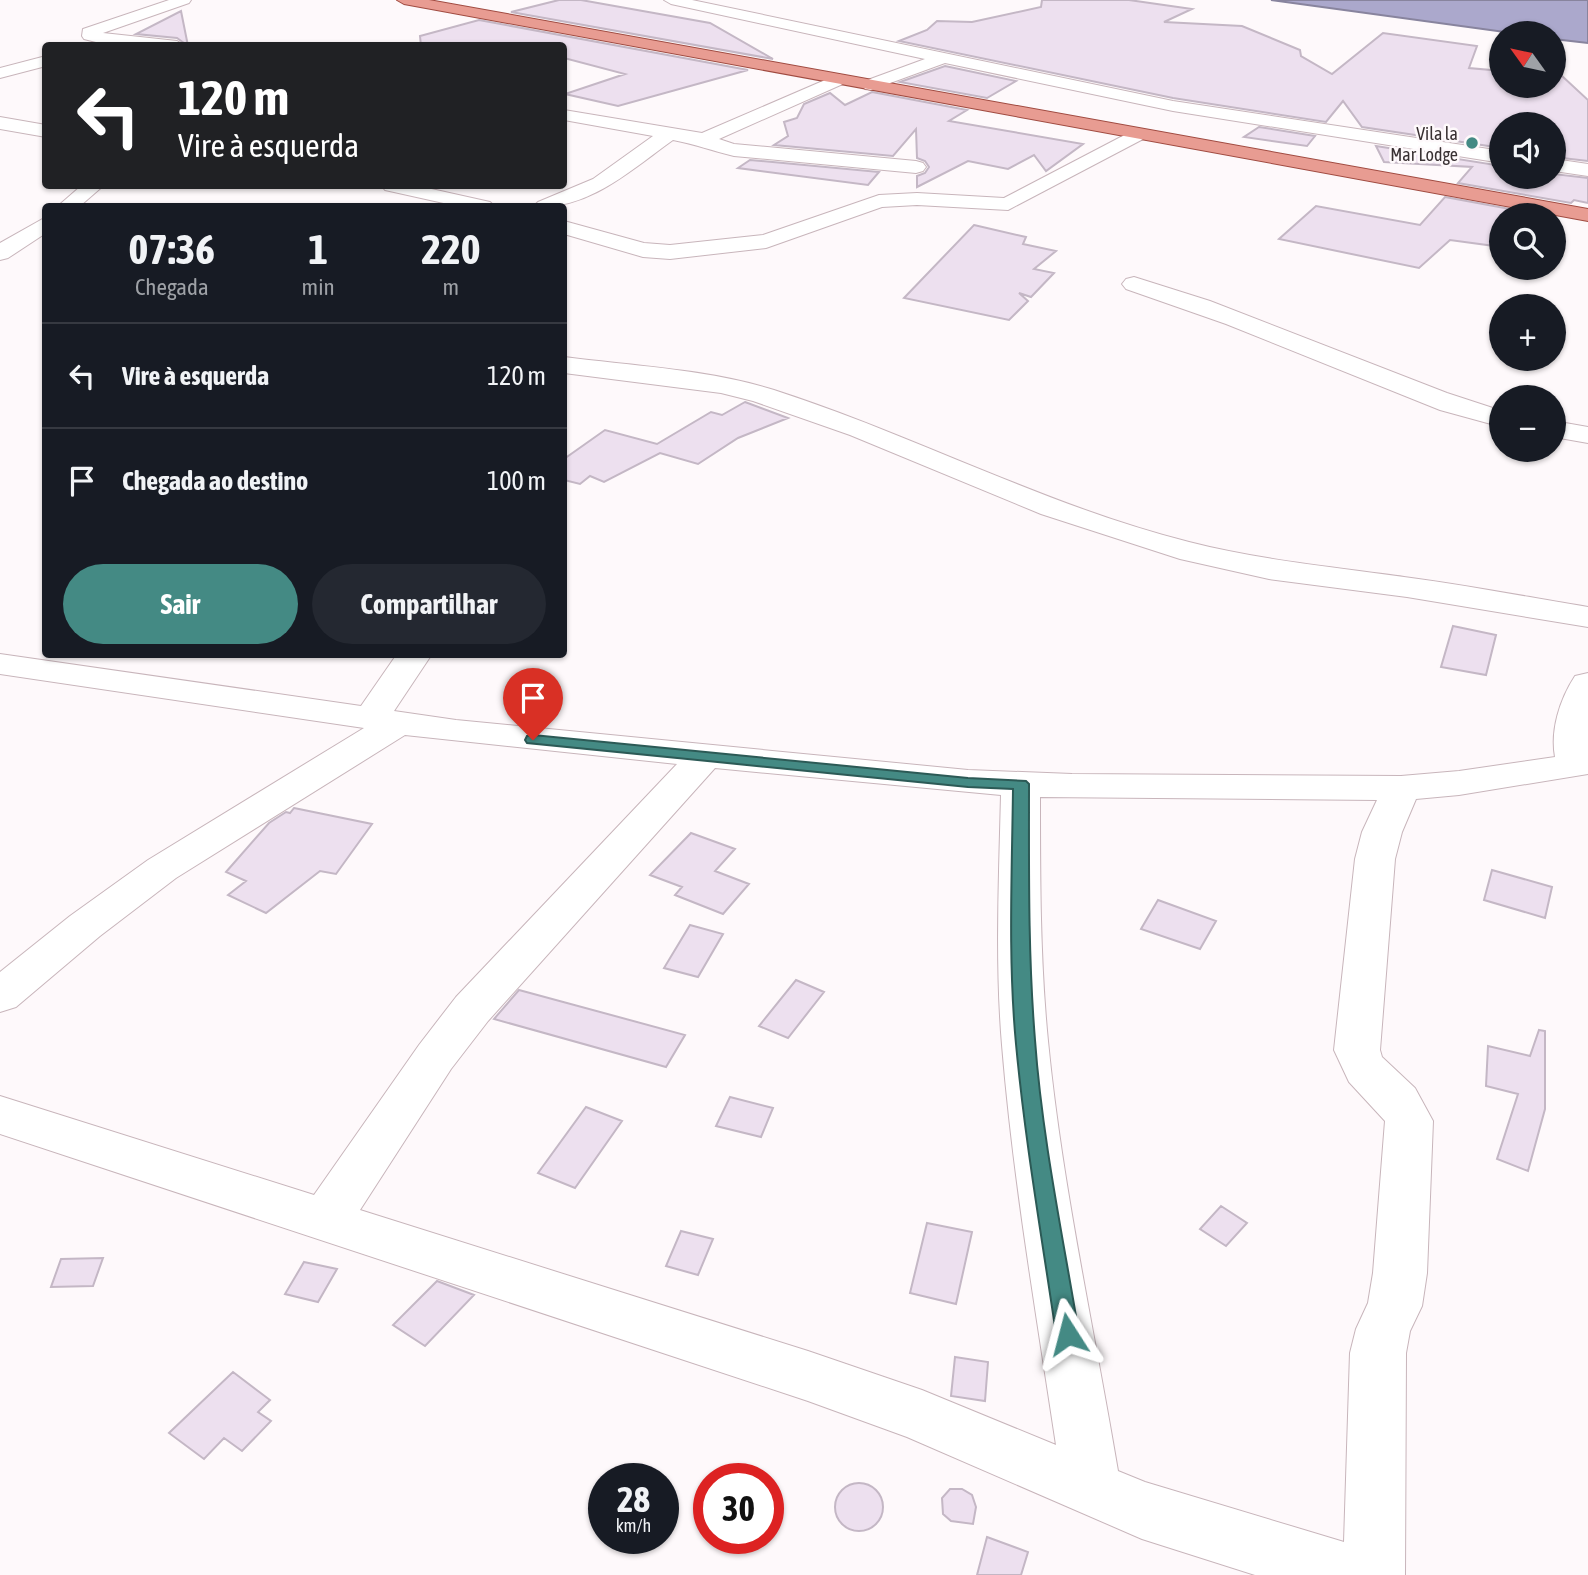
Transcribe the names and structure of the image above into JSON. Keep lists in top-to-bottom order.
{
  "places": ["Vila la Mar Lodge"],
  "north": "top left",
  "page": {
    "map_buttons": ["+", "−"],
    "turn": ["120 m", "Vire à esquerda"],
    "eta": [
      "07:36",
      "Chegada",
      "1",
      "min",
      "220",
      "m"
    ],
    "list": [
      {
        "name": "Vire à esquerda",
        "value": "120 m"
      },
      {
        "name": "Chegada ao destino",
        "value": "100 m"
      }
    ],
    "buttons": ["Sair", "Compartilhar"],
    "speed": "28 km/h",
    "limit": "30"
  }
}
